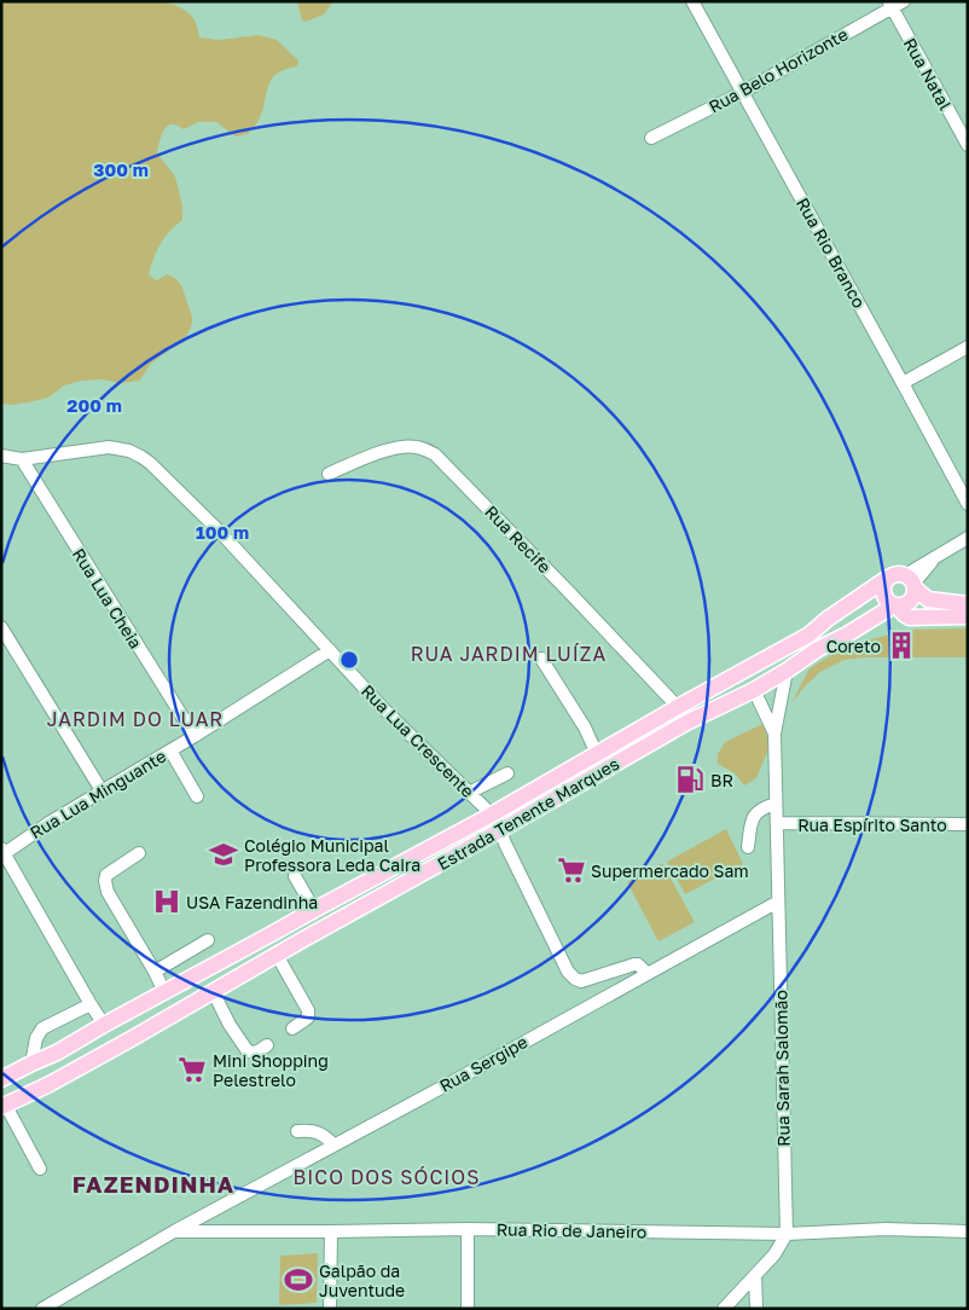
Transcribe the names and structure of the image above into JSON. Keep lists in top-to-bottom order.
{
  "streets": {
    "main road": ["Estrada Tenente Marques"],
    "street": [
      "Rua Belo Horizonte",
      "Rua Natal",
      "Rua Rio Branco",
      "Rua Recife",
      "Rua Lua Cheia",
      "Rua Lua Crescente",
      "Rua Lua Minguante",
      "Rua Espírito Santo",
      "Rua Sergipe",
      "Rua Sarah Salomão",
      "Rua Rio de Janeiro"
    ]
  },
  "crossings": [
    ["Rua Belo Horizonte", "Rua Natal"],
    ["Rua Belo Horizonte", "Rua Rio Branco"],
    ["Rua Recife", "Estrada Tenente Marques"],
    ["Rua Lua Cheia", "Rua Lua Crescente"],
    ["Rua Lua Cheia", "Rua Lua Minguante"],
    ["Rua Lua Crescente", "Rua Lua Minguante"],
    ["Rua Lua Crescente", "Estrada Tenente Marques"],
    ["Rua Lua Minguante", "Estrada Tenente Marques"],
    ["Rua Sergipe", "Rua Sarah Salomão"],
    ["Rua Sergipe", "Rua Rio de Janeiro"],
    ["Rua Sarah Salomão", "Rua Rio de Janeiro"]
  ],
  "districts": [
    "RUA JARDIM LUÍZA",
    "JARDIM DO LUAR",
    "BICO DOS SÓCIOS",
    "FAZENDINHA"
  ],
  "places": {
    "building": ["Coreto"],
    "fuel station": ["BR"],
    "school or university": ["Colégio Municipal Professora Leda Caira"],
    "supermarket": ["Supermercado Sam", "Mini Shopping Pelestrelo"],
    "hospital": ["USA Fazendinha"],
    "sports": ["Galpão da Juventude"]
  },
  "rings": ["300 m", "200 m", "100 m"]
}
